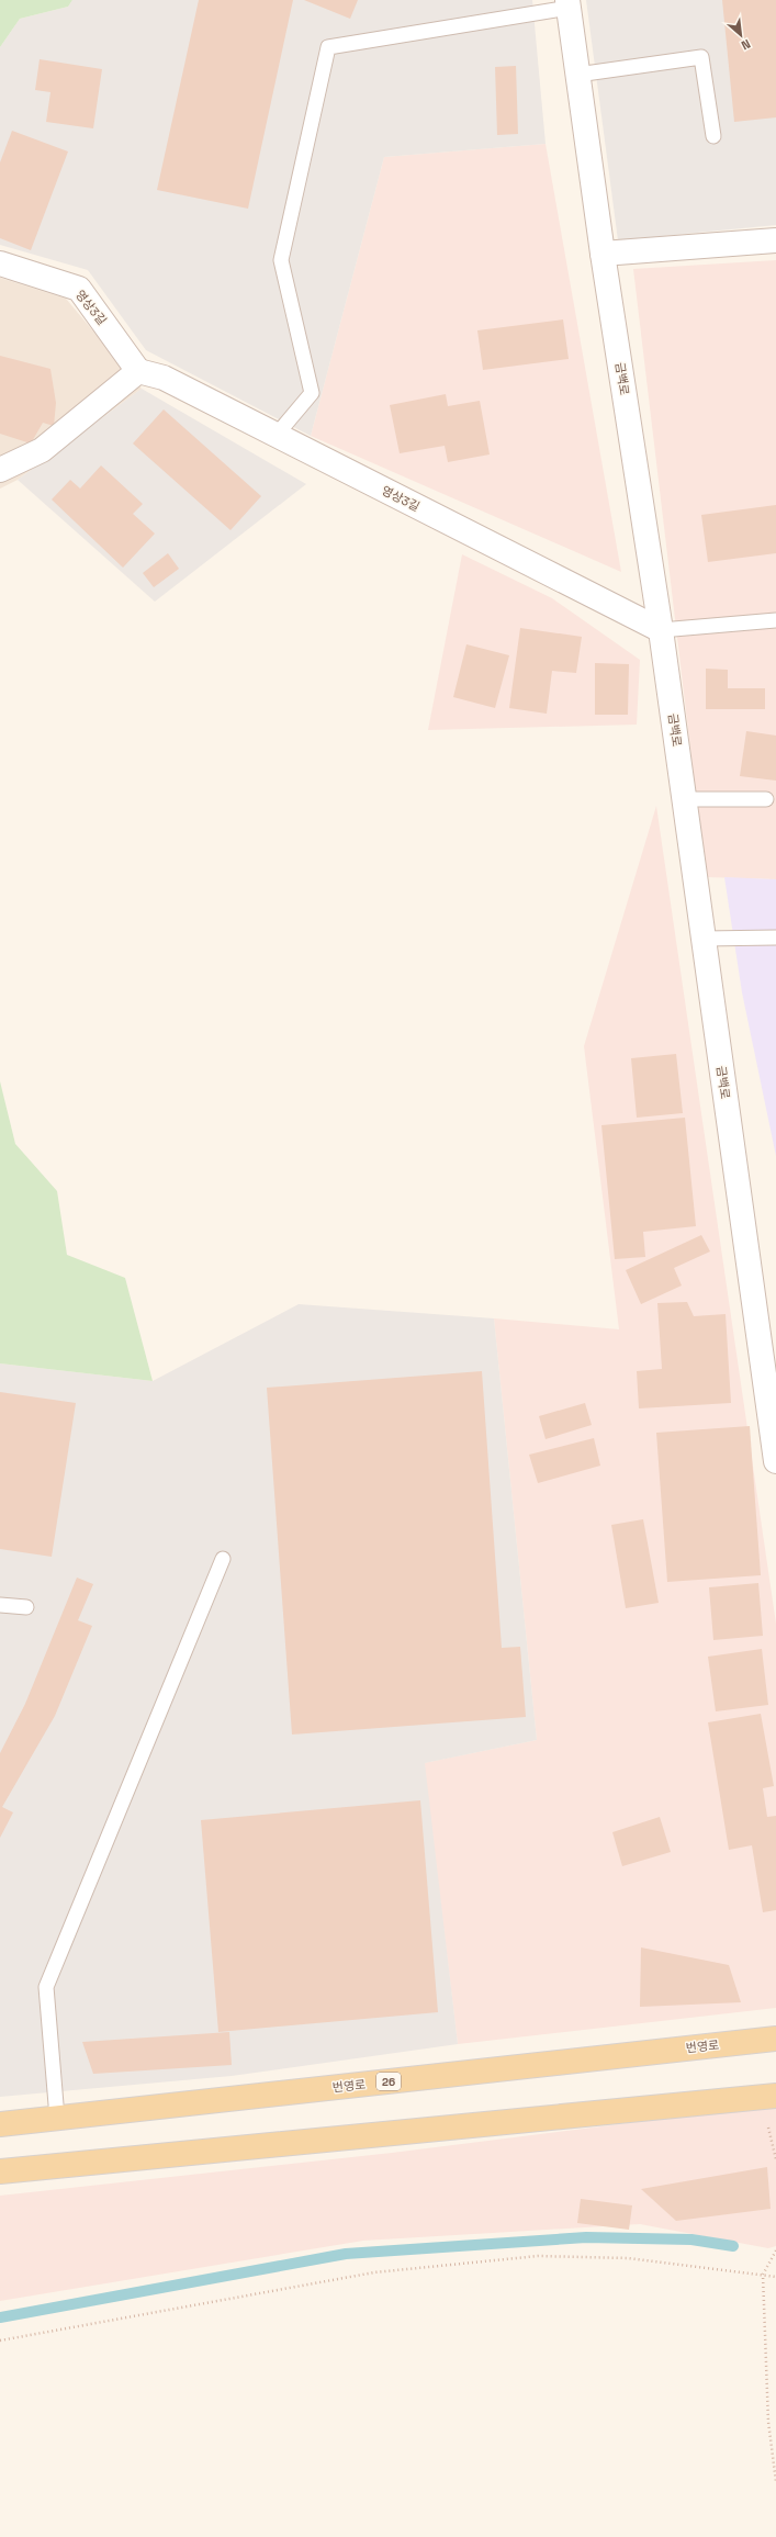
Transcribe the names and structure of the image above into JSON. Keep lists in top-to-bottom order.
{
  "streets": {
    "main road": ["번영로", "26"],
    "street": ["영상3길", "금백로"]
  },
  "crossings": [
    ["영상3길", "금백로"]
  ],
  "north": "bottom right"
}
